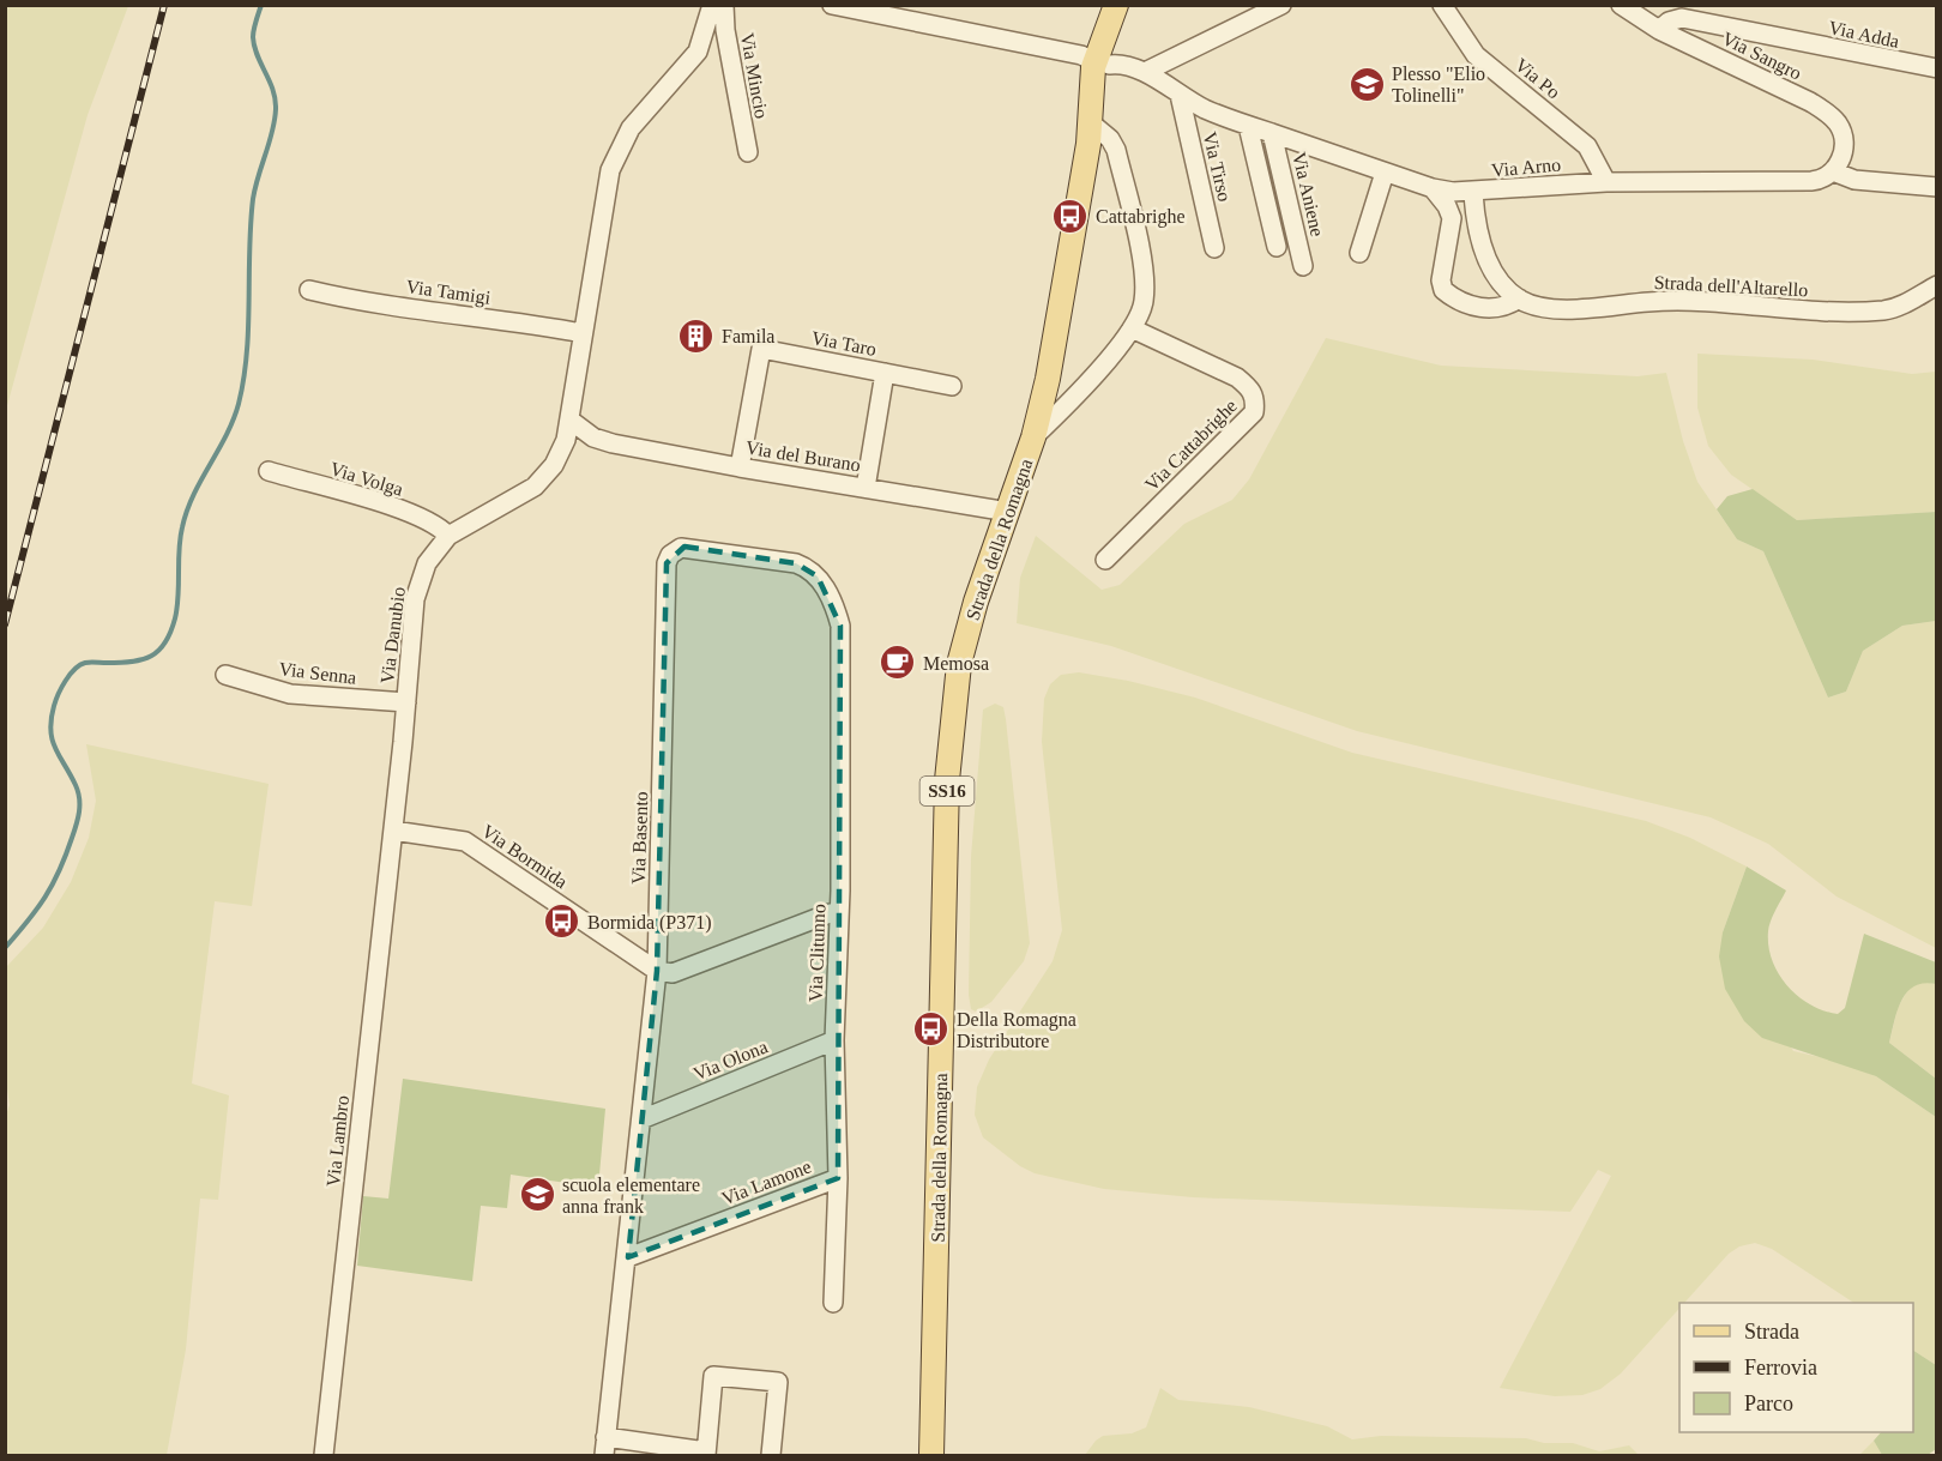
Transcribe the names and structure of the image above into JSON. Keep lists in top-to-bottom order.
{
  "streets": {
    "main road": ["Strada della Romagna", "SS16"],
    "street": [
      "Via Adda",
      "Via Sangro",
      "Via Mincio",
      "Via Po",
      "Via Tirso",
      "Via Arno",
      "Via Aniene",
      "Strada dell'Altarello",
      "Via Tamigi",
      "Via Taro",
      "Via Cattabrighe",
      "Via del Burano",
      "Via Volga",
      "Via Danubio",
      "Via Senna",
      "Via Basento",
      "Via Bormida",
      "Via Clitunno",
      "Via Olona",
      "Via Lambro",
      "Via Lamone"
    ]
  },
  "crossings": [
    ["Via Adda", "Via Sangro"],
    ["Via Sangro", "Via Arno"],
    ["Via Po", "Via Arno"],
    ["Via Tirso", "Via Arno"],
    ["Via Arno", "Via Aniene"],
    ["Via Arno", "Strada dell'Altarello"],
    ["Via Tamigi", "Via Danubio"],
    ["Via Taro", "Via del Burano"],
    ["Via del Burano", "Strada della Romagna"],
    ["Via Volga", "Via Danubio"],
    ["Via Danubio", "Via Senna"],
    ["Via Danubio", "Via Bormida"],
    ["Via Danubio", "Via Lambro"],
    ["Via Basento", "Via Bormida"],
    ["Via Basento", "Via Clitunno"],
    ["Via Basento", "Via Olona"],
    ["Via Basento", "Via Lamone"],
    ["Via Bormida", "Via Lambro"],
    ["Via Clitunno", "Via Olona"],
    ["Via Clitunno", "Via Lamone"]
  ],
  "places": {
    "school or university": ["Plesso \"Elio Tolinelli\"", "scuola elementare anna frank"],
    "bus stop": ["Cattabrighe", "Bormida (P371)", "Della Romagna Distributore"],
    "building": ["Famila"],
    "cafe": ["Memosa"]
  },
  "legend": ["Strada", "Ferrovia", "Parco"]
}
